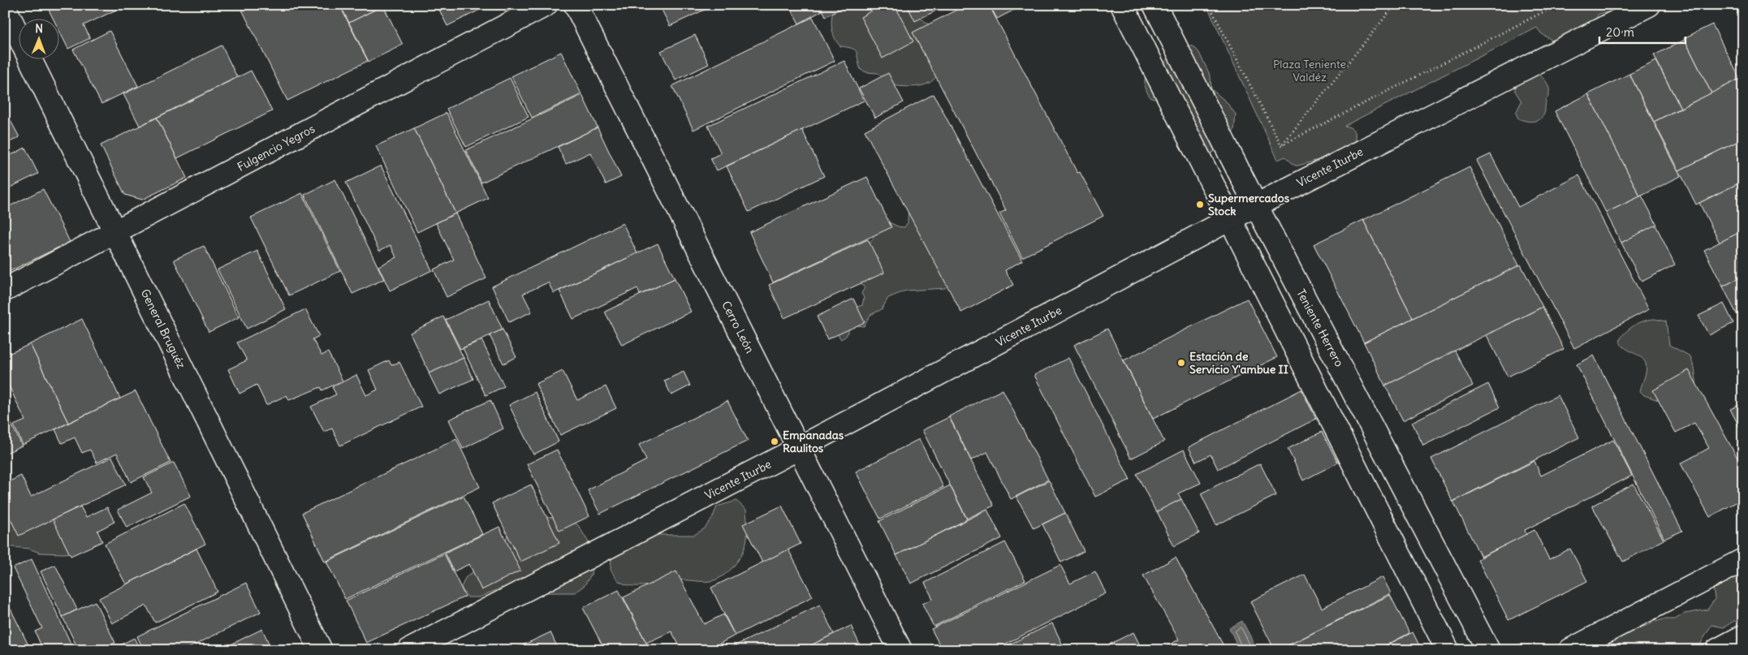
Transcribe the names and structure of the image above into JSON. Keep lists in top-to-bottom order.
{
  "streets": {
    "street": [
      "Fulgencio Yegros",
      "Vicente Iturbe",
      "Cerro León",
      "Teniente Herrero",
      "General Bruguéz"
    ]
  },
  "crossings": [
    ["Fulgencio Yegros", "General Bruguéz"],
    ["Vicente Iturbe", "Cerro León"],
    ["Vicente Iturbe", "Teniente Herrero"]
  ],
  "parks": ["Plaza Teniente Valdéz"],
  "places": ["Supermercados Stock", "Estación de Servicio Y'ambue II", "Empanadas Raulitos"],
  "scale_bar": "20 m",
  "north": "top"
}
